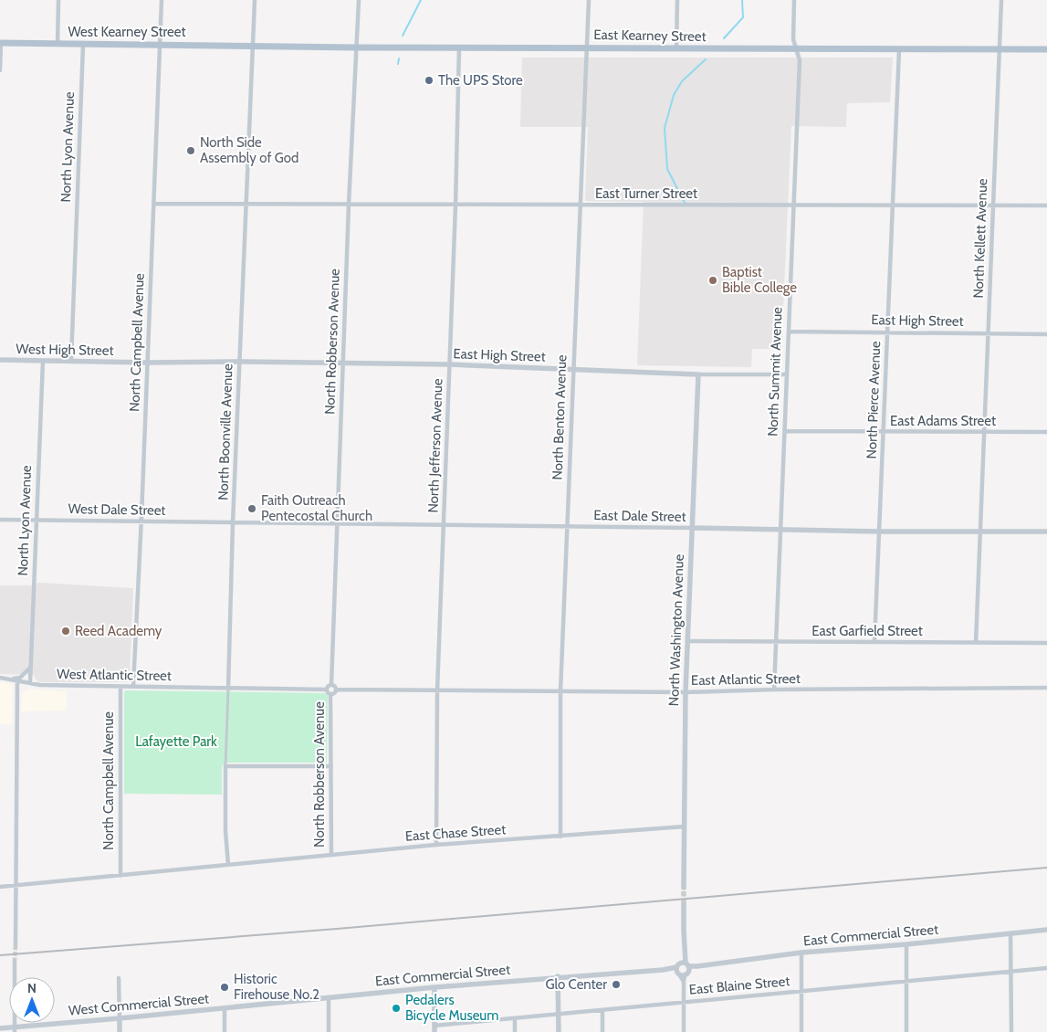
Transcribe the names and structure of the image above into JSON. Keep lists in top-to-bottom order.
{
  "streets": {
    "main road": ["West Kearney Street", "East Kearney Street"],
    "street": [
      "North Lyon Avenue",
      "East Turner Street",
      "North Kellett Avenue",
      "East High Street",
      "North Robberson Avenue",
      "North Campbell Avenue",
      "West High Street",
      "North Summit Avenue",
      "North Pierce Avenue",
      "North Benton Avenue",
      "East Adams Street",
      "North Boonville Avenue",
      "North Jefferson Avenue",
      "West Dale Street",
      "East Dale Street",
      "North Washington Avenue",
      "East Garfield Street",
      "West Atlantic Street",
      "East Atlantic Street",
      "East Chase Street",
      "East Commercial Street",
      "East Blaine Street",
      "West Commercial Street"
    ]
  },
  "crossings": [
    ["West Kearney Street", "East Kearney Street"],
    ["West Kearney Street", "North Lyon Avenue"],
    ["West Kearney Street", "North Campbell Avenue"],
    ["West Kearney Street", "North Boonville Avenue"],
    ["East Kearney Street", "North Kellett Avenue"],
    ["East Kearney Street", "North Robberson Avenue"],
    ["East Kearney Street", "North Summit Avenue"],
    ["East Kearney Street", "North Pierce Avenue"],
    ["East Kearney Street", "North Benton Avenue"],
    ["East Kearney Street", "North Boonville Avenue"],
    ["East Kearney Street", "North Jefferson Avenue"],
    ["North Lyon Avenue", "West High Street"],
    ["North Lyon Avenue", "West Dale Street"],
    ["North Lyon Avenue", "West Atlantic Street"],
    ["East Turner Street", "North Kellett Avenue"],
    ["East Turner Street", "North Robberson Avenue"],
    ["East Turner Street", "North Campbell Avenue"],
    ["East Turner Street", "North Summit Avenue"],
    ["East Turner Street", "North Pierce Avenue"],
    ["East Turner Street", "North Benton Avenue"],
    ["East Turner Street", "North Boonville Avenue"],
    ["East Turner Street", "North Jefferson Avenue"],
    ["North Kellett Avenue", "East High Street"],
    ["North Kellett Avenue", "East Adams Street"],
    ["North Kellett Avenue", "East Dale Street"],
    ["North Kellett Avenue", "East Garfield Street"],
    ["East High Street", "North Robberson Avenue"],
    ["East High Street", "West High Street"],
    ["East High Street", "North Summit Avenue"],
    ["East High Street", "North Pierce Avenue"],
    ["East High Street", "North Benton Avenue"],
    ["East High Street", "North Boonville Avenue"],
    ["East High Street", "North Jefferson Avenue"],
    ["East High Street", "North Washington Avenue"],
    ["North Robberson Avenue", "East Dale Street"],
    ["North Robberson Avenue", "East Atlantic Street"],
    ["North Robberson Avenue", "East Chase Street"],
    ["North Campbell Avenue", "West High Street"],
    ["North Campbell Avenue", "West Dale Street"],
    ["North Campbell Avenue", "West Atlantic Street"],
    ["North Campbell Avenue", "East Chase Street"],
    ["West High Street", "North Boonville Avenue"],
    ["North Summit Avenue", "East Adams Street"],
    ["North Summit Avenue", "East Dale Street"],
    ["North Summit Avenue", "East Garfield Street"],
    ["North Summit Avenue", "East Atlantic Street"],
    ["North Pierce Avenue", "East Adams Street"],
    ["North Pierce Avenue", "East Dale Street"],
    ["North Pierce Avenue", "East Garfield Street"],
    ["North Benton Avenue", "East Dale Street"],
    ["North Benton Avenue", "East Atlantic Street"],
    ["North Benton Avenue", "East Chase Street"],
    ["North Boonville Avenue", "West Dale Street"],
    ["North Boonville Avenue", "East Dale Street"],
    ["North Boonville Avenue", "West Atlantic Street"],
    ["North Boonville Avenue", "East Chase Street"],
    ["North Jefferson Avenue", "East Dale Street"],
    ["North Jefferson Avenue", "East Atlantic Street"],
    ["North Jefferson Avenue", "East Chase Street"],
    ["West Dale Street", "East Dale Street"],
    ["East Dale Street", "North Washington Avenue"],
    ["North Washington Avenue", "East Garfield Street"],
    ["North Washington Avenue", "East Atlantic Street"],
    ["North Washington Avenue", "East Chase Street"],
    ["East Commercial Street", "West Commercial Street"]
  ],
  "parks": ["Lafayette Park"],
  "places": [
    "The UPS Store",
    "North Side Assembly of God",
    "Baptist Bible College",
    "Faith Outreach Pentecostal Church",
    "Reed Academy",
    "Glo Center",
    "Historic Firehouse No.2",
    "Pedalers Bicycle Museum"
  ],
  "north": "top"
}
